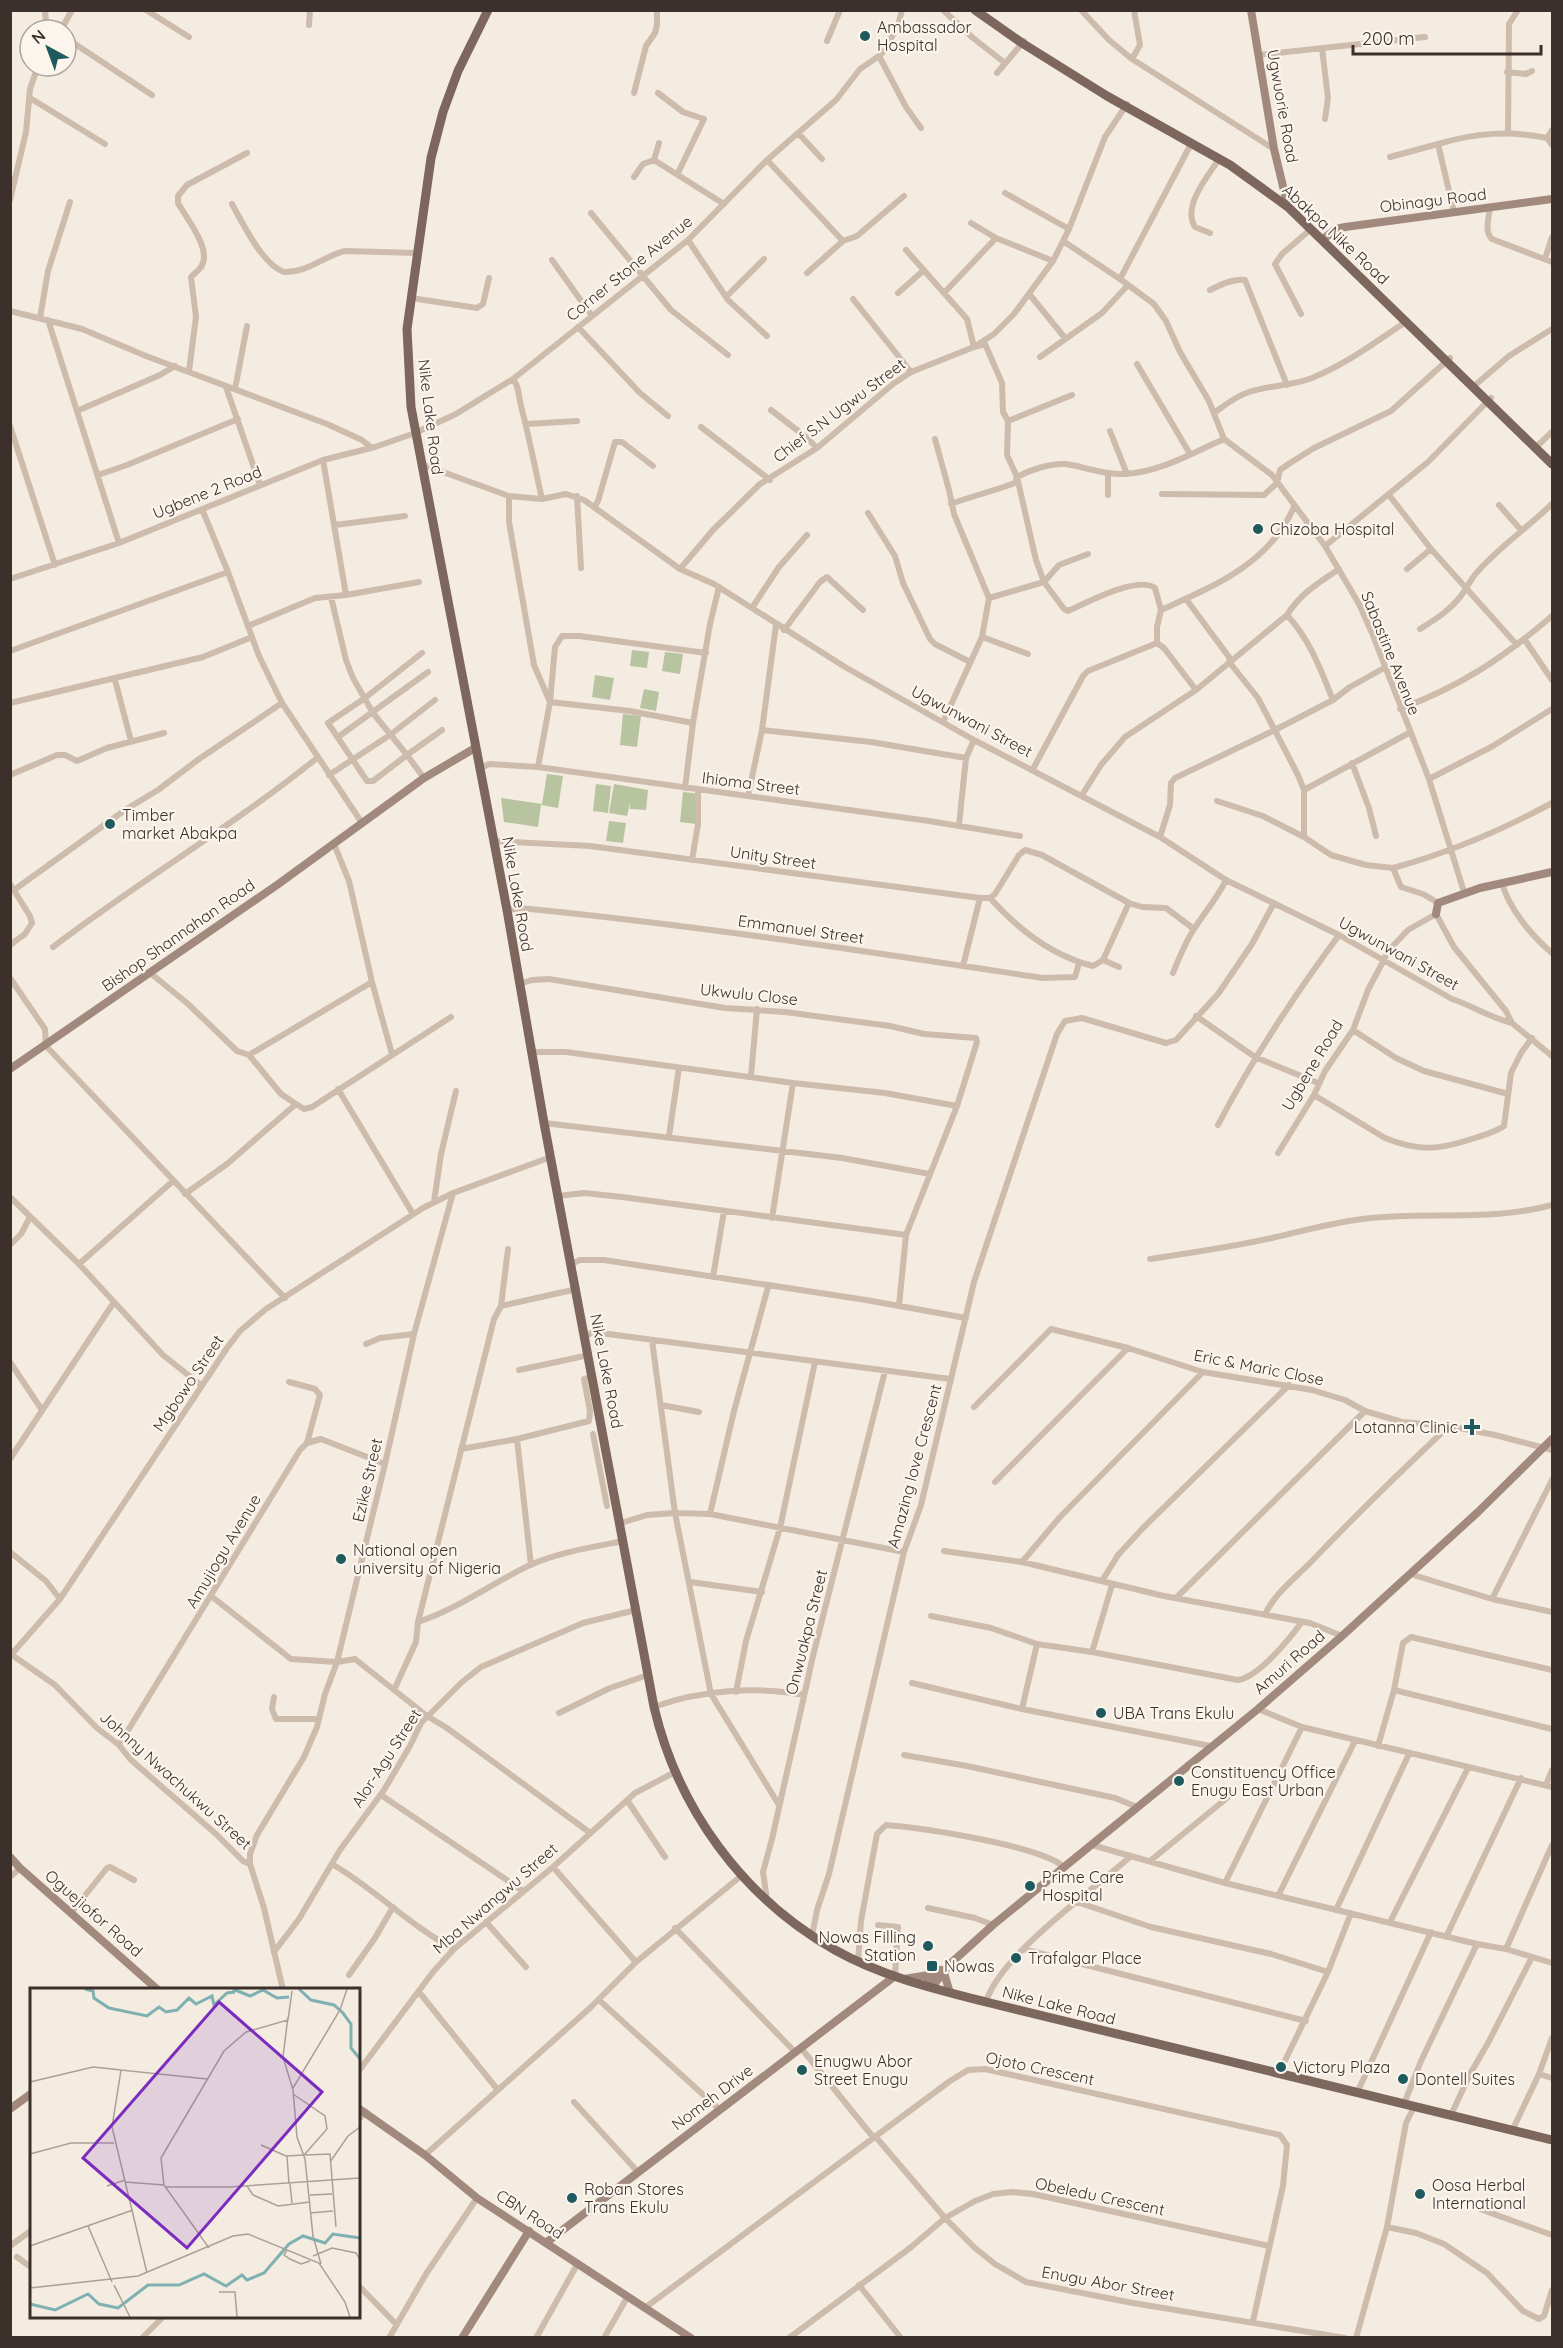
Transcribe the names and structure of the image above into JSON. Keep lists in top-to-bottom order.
{
  "streets": {
    "main road": [
      "Ugwuorie Road",
      "Obinagu Road",
      "Abakpa Nike Road",
      "Nike Lake Road",
      "Bishop Shannahan Road",
      "Amuri Road",
      "Oguejiofor Road",
      "Nomeh Drive",
      "CBN Road"
    ],
    "street": [
      "Corner Stone Avenue",
      "Chief S.N Ugwu Street",
      "Ugbene 2 Road",
      "Sabastine Avenue",
      "Ugwunwani Street",
      "Ihioma Street",
      "Unity Street",
      "Emmanuel Street",
      "Ukwulu Close",
      "Ugbene Road",
      "Eric & Maric Close",
      "Mgbowo Street",
      "Amazing love Crescent",
      "Ezike Street",
      "Amujiogu Avenue",
      "Onwuakpa Street",
      "Alor-Agu Street",
      "Johnny Nwachukwu Street",
      "Mba Nwangwu Street",
      "Ojoto Crescent",
      "Obeledu Crescent",
      "Enugu Abor Street"
    ]
  },
  "crossings": [
    ["Ugwuorie Road", "Abakpa Nike Road"],
    ["Obinagu Road", "Abakpa Nike Road"],
    ["Abakpa Nike Road", "Chief S.N Ugwu Street"],
    ["Corner Stone Avenue", "Nike Lake Road"],
    ["Corner Stone Avenue", "Ugbene 2 Road"],
    ["Chief S.N Ugwu Street", "Ugwunwani Street"],
    ["Nike Lake Road", "Ugbene 2 Road"],
    ["Nike Lake Road", "Ihioma Street"],
    ["Nike Lake Road", "Unity Street"],
    ["Nike Lake Road", "Emmanuel Street"],
    ["Nike Lake Road", "Bishop Shannahan Road"],
    ["Nike Lake Road", "Ukwulu Close"],
    ["Nike Lake Road", "Mgbowo Street"],
    ["Nike Lake Road", "Amazing love Crescent"],
    ["Nike Lake Road", "Onwuakpa Street"],
    ["Nike Lake Road", "Amuri Road"],
    ["Nike Lake Road", "Alor-Agu Street"],
    ["Nike Lake Road", "Mba Nwangwu Street"],
    ["Nike Lake Road", "Nomeh Drive"],
    ["Ugwunwani Street", "Ugbene Road"],
    ["Eric & Maric Close", "Amuri Road"],
    ["Mgbowo Street", "Ezike Street"],
    ["Mgbowo Street", "Johnny Nwachukwu Street"],
    ["Ezike Street", "Johnny Nwachukwu Street"],
    ["Amujiogu Avenue", "Johnny Nwachukwu Street"],
    ["Alor-Agu Street", "Johnny Nwachukwu Street"],
    ["Ojoto Crescent", "Obeledu Crescent"],
    ["Ojoto Crescent", "CBN Road"],
    ["Ojoto Crescent", "Enugu Abor Street"],
    ["Nomeh Drive", "CBN Road"],
    ["Nomeh Drive", "Enugu Abor Street"],
    ["Obeledu Crescent", "Enugu Abor Street"]
  ],
  "places": {
    "other": [
      "Ambassador Hospital",
      "Chizoba Hospital",
      "Timber market Abakpa",
      "National open university of Nigeria",
      "UBA Trans Ekulu",
      "Constituency Office Enugu East Urban",
      "Prime Care Hospital",
      "Nowas Filling Station",
      "Trafalgar Place",
      "Victory Plaza",
      "Enugwu Abor Street Enugu",
      "Dontell Suites",
      "Oosa Herbal International",
      "Roban Stores Trans Ekulu"
    ],
    "health": ["Lotanna Clinic"],
    "transit": ["Nowas"]
  },
  "scale_bar": "200 m",
  "north": "top left"
}
